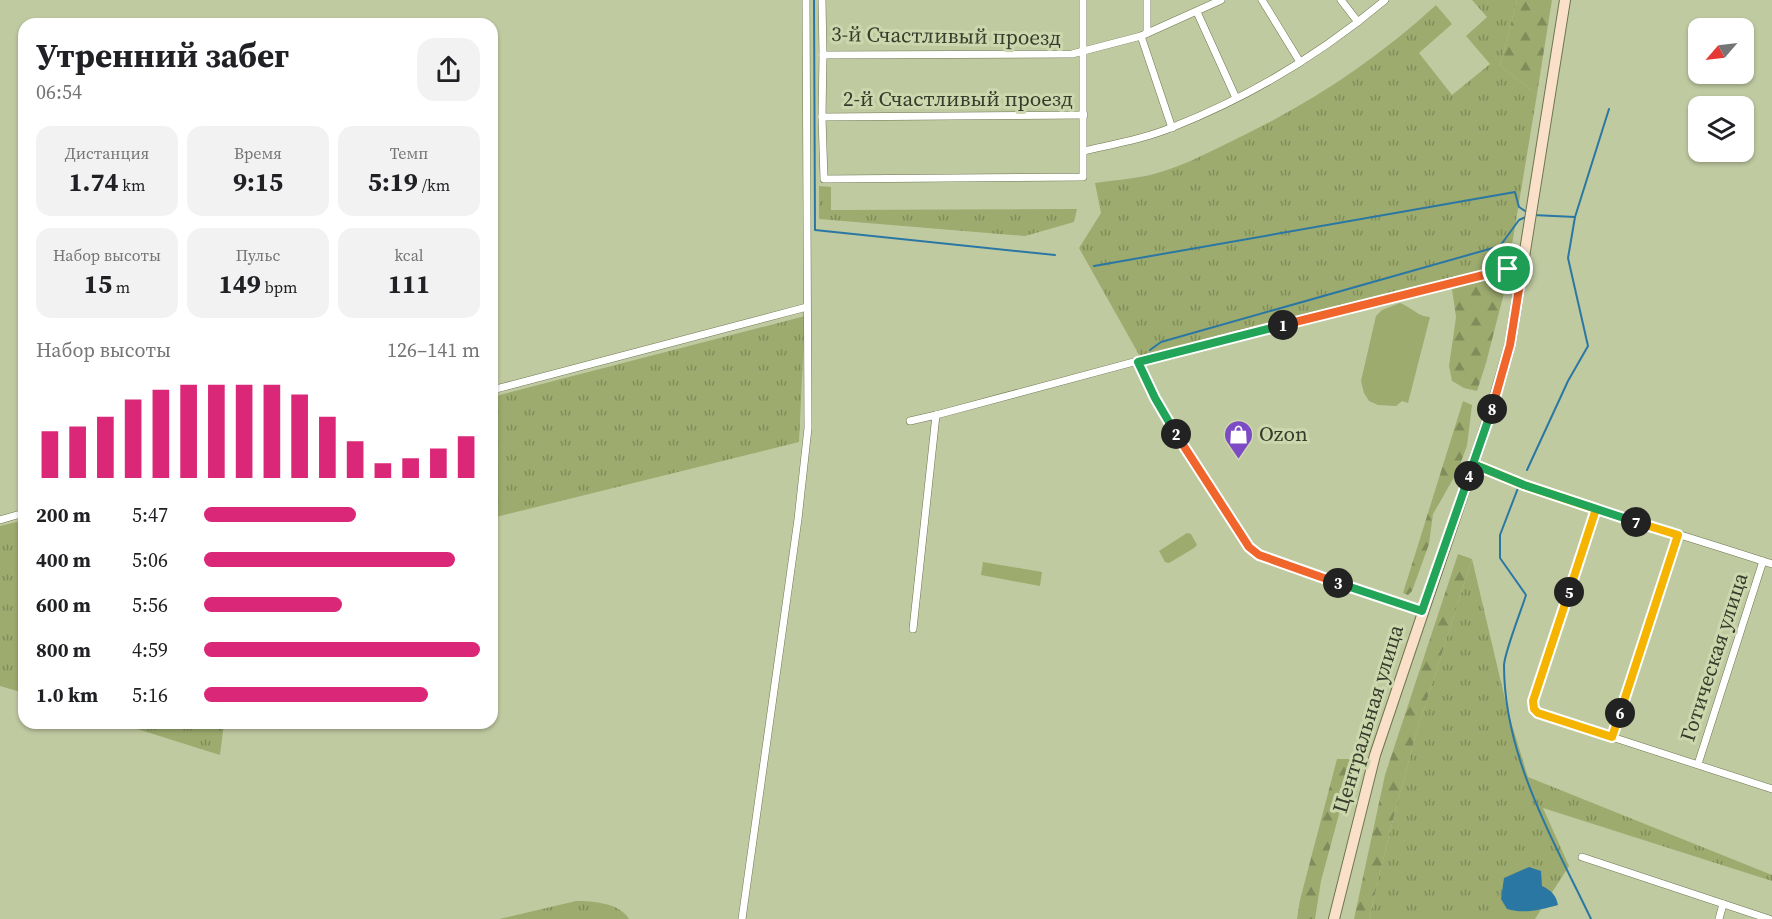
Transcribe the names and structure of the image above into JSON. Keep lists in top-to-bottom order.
{
  "streets": {
    "main road": ["Центральная улица"],
    "street": ["3-й Счастливый проезд", "2-й Счастливый проезд", "Готическая улица"]
  },
  "crossings": [
    ["3-й Счастливый проезд", "2-й Счастливый проезд"]
  ],
  "places": {
    "shop": ["Ozon"]
  },
  "north": "bottom left",
  "page": {
    "heading": ["Утренний забег", "06:54"],
    "stats": [
      ["Дистанция", "1.74 km"],
      ["Время", "9:15"],
      ["Темп", "5:19 /km"],
      ["Набор высоты", "15 m"],
      ["Пульс", "149 bpm"],
      ["kcal", "111"]
    ],
    "pins": [
      "1",
      "8",
      "2",
      "4",
      "7",
      "3",
      "5",
      "6"
    ],
    "chart": ["Набор высоты", "126–141 m"],
    "list": [
      {
        "name": "200 m",
        "note": "5:47"
      },
      {
        "name": "400 m",
        "note": "5:06"
      },
      {
        "name": "600 m",
        "note": "5:56"
      },
      {
        "name": "800 m",
        "note": "4:59"
      },
      {
        "name": "1.0 km",
        "note": "5:16"
      }
    ]
  }
}
